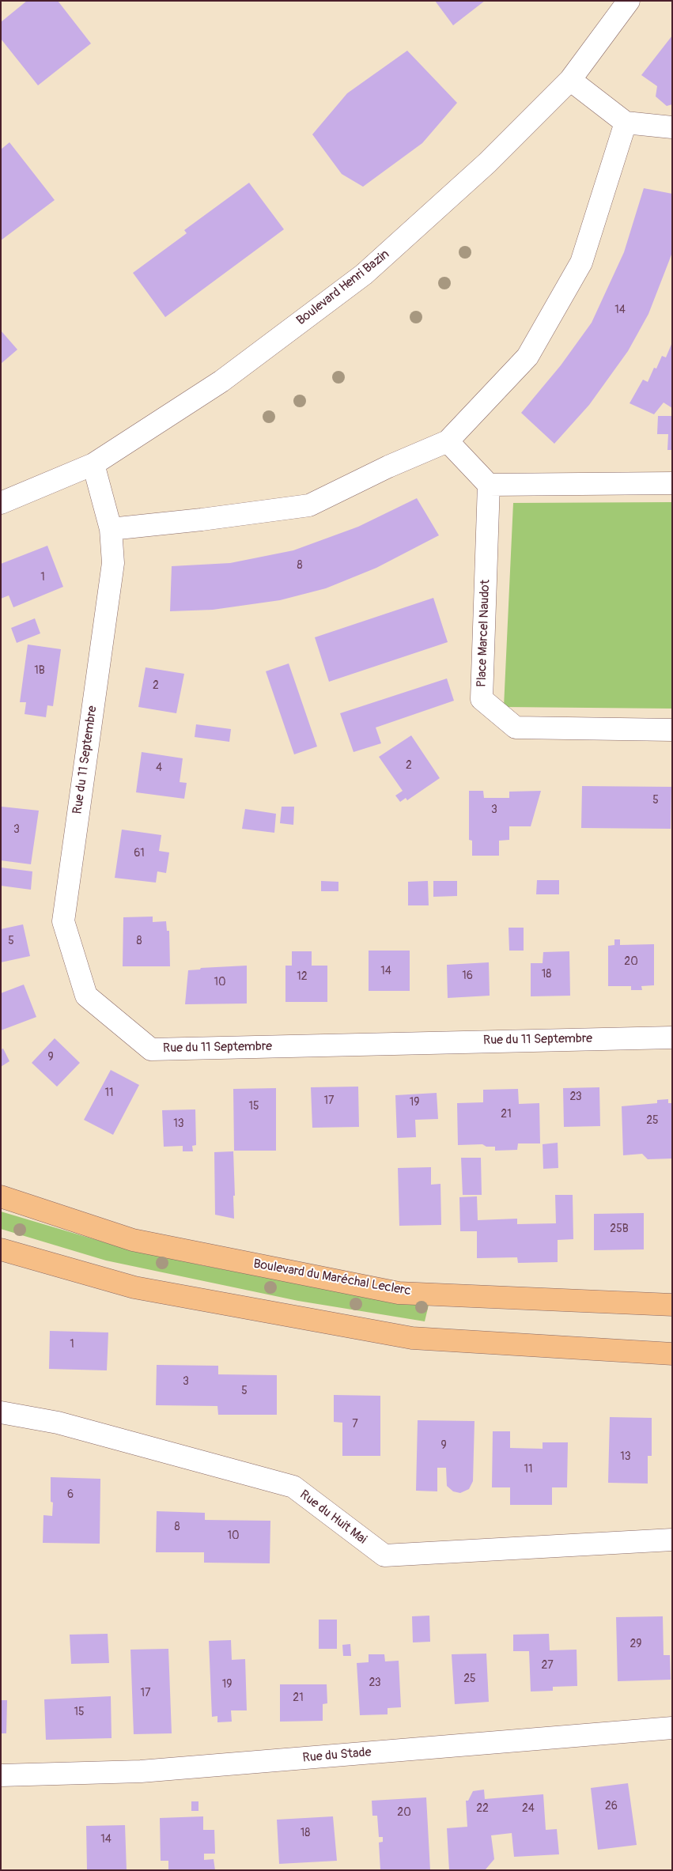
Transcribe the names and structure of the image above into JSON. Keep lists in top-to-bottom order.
{
  "streets": {
    "main road": ["Boulevard du Maréchal Leclerc"],
    "street": [
      "Boulevard Henri Bazin",
      "Place Marcel Naudot",
      "Rue du 11 Septembre",
      "Rue du Huit Mai",
      "Rue du Stade"
    ]
  },
  "crossings": [
    ["Boulevard Henri Bazin", "Rue du 11 Septembre"]
  ],
  "house_numbers": [
    "14",
    "8",
    "1",
    "1B",
    "2",
    "2",
    "4",
    "5",
    "3",
    "3",
    "61",
    "5",
    "8",
    "20",
    "14",
    "18",
    "16",
    "12",
    "10",
    "9",
    "11",
    "23",
    "17",
    "19",
    "15",
    "21",
    "25",
    "13",
    "25B",
    "1",
    "3",
    "5",
    "7",
    "9",
    "13",
    "11",
    "6",
    "8",
    "10",
    "29",
    "27",
    "25",
    "23",
    "19",
    "17",
    "21",
    "15",
    "26",
    "22",
    "24",
    "20",
    "18",
    "14"
  ]
}
